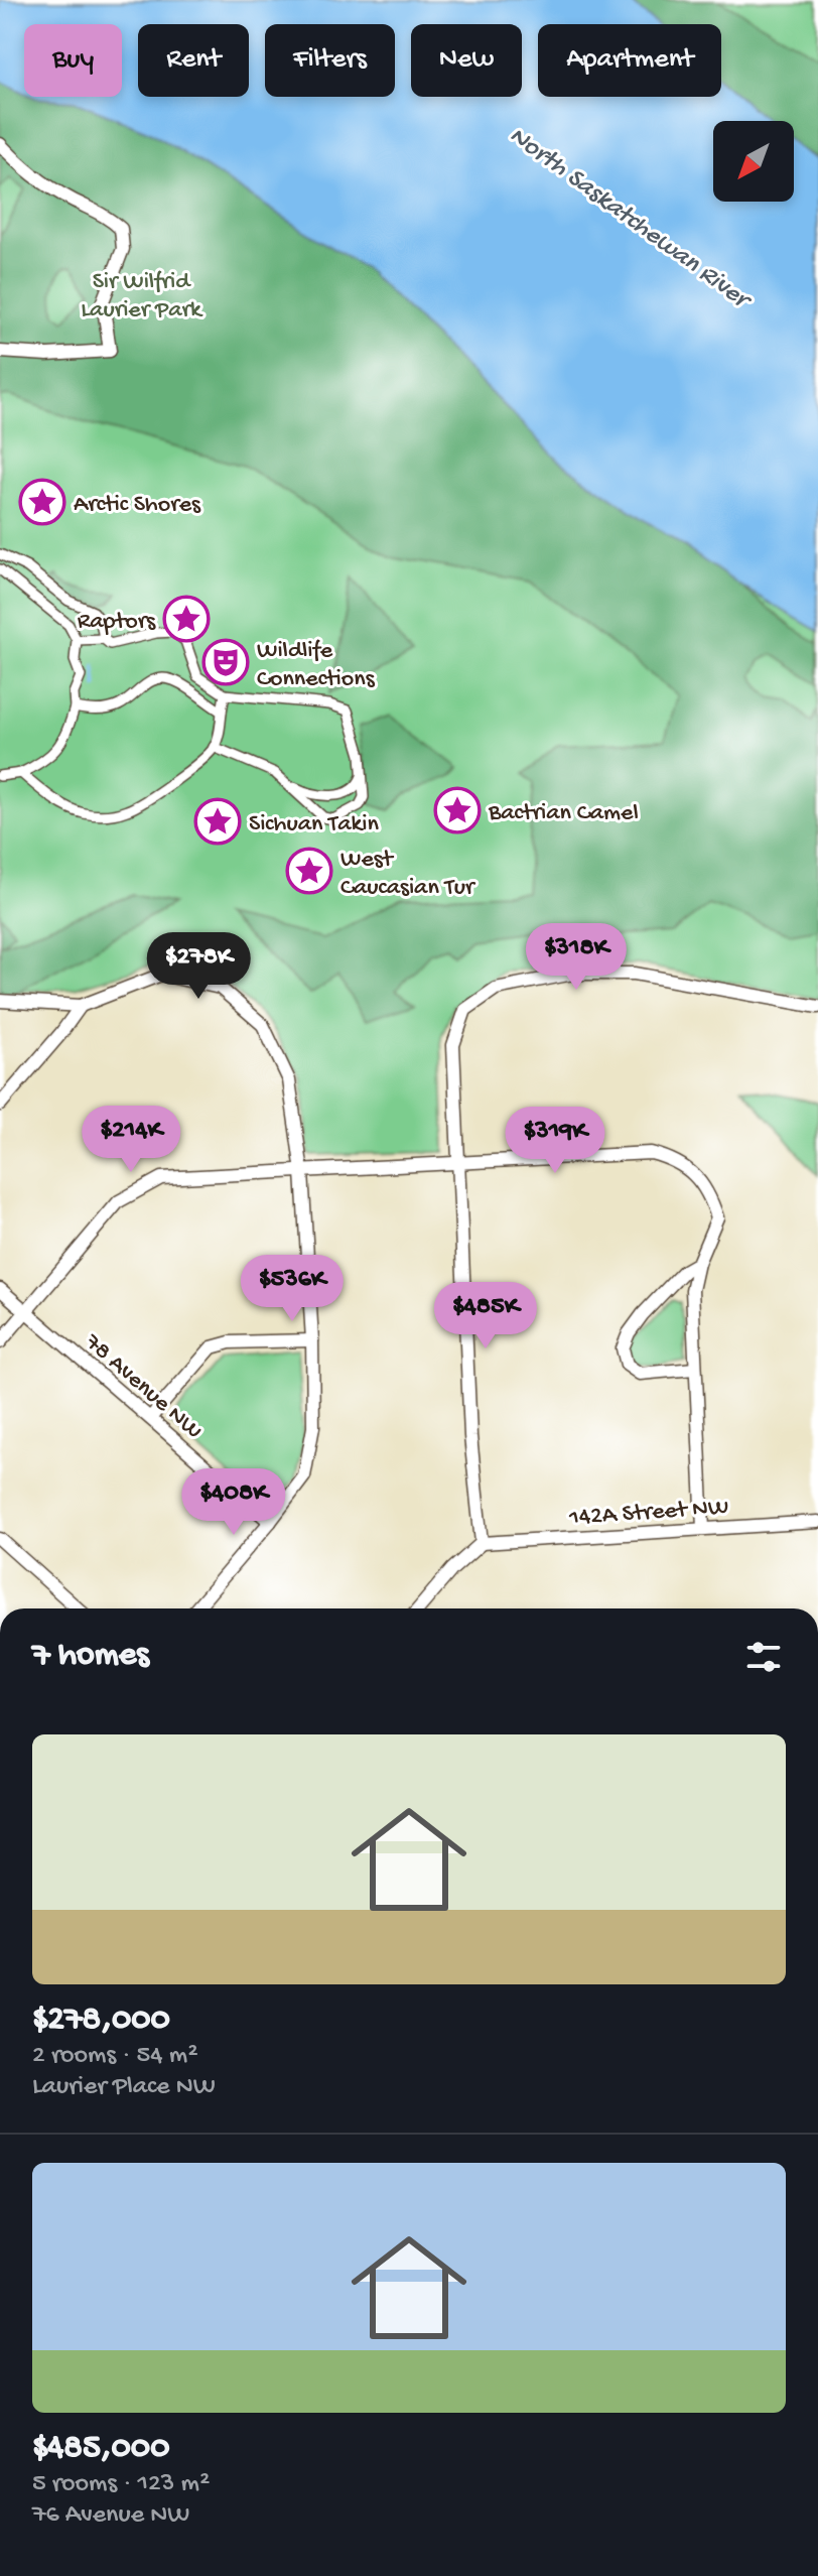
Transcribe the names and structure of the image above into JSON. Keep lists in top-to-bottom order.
{
  "streets": {
    "street": ["78 Avenue NW", "142A Street NW"]
  },
  "water": ["North Saskatchewan River"],
  "parks": ["Sir Wilfrid Laurier Park"],
  "places": {
    "place": [
      "Arctic Shores",
      "Raptors",
      "Bactrian Camel",
      "Sichuan Takin",
      "West Caucasian Tur"
    ],
    "theatre": ["Wildlife Connections"]
  },
  "north": "bottom left",
  "page": {
    "chip": [
      "Buy",
      "Rent",
      "Filters",
      "New",
      "Apartment"
    ],
    "price": [
      "$318K",
      "$278K",
      "$214K",
      "$319K",
      "$536K",
      "$485K",
      "$408K"
    ],
    "heading": "7 homes",
    "list": [
      {
        "name": "$278,000",
        "note": "2 rooms · 54 m² · Laurier Place NW"
      },
      {
        "name": "$485,000",
        "note": "5 rooms · 123 m² · 76 Avenue NW"
      }
    ]
  }
}
